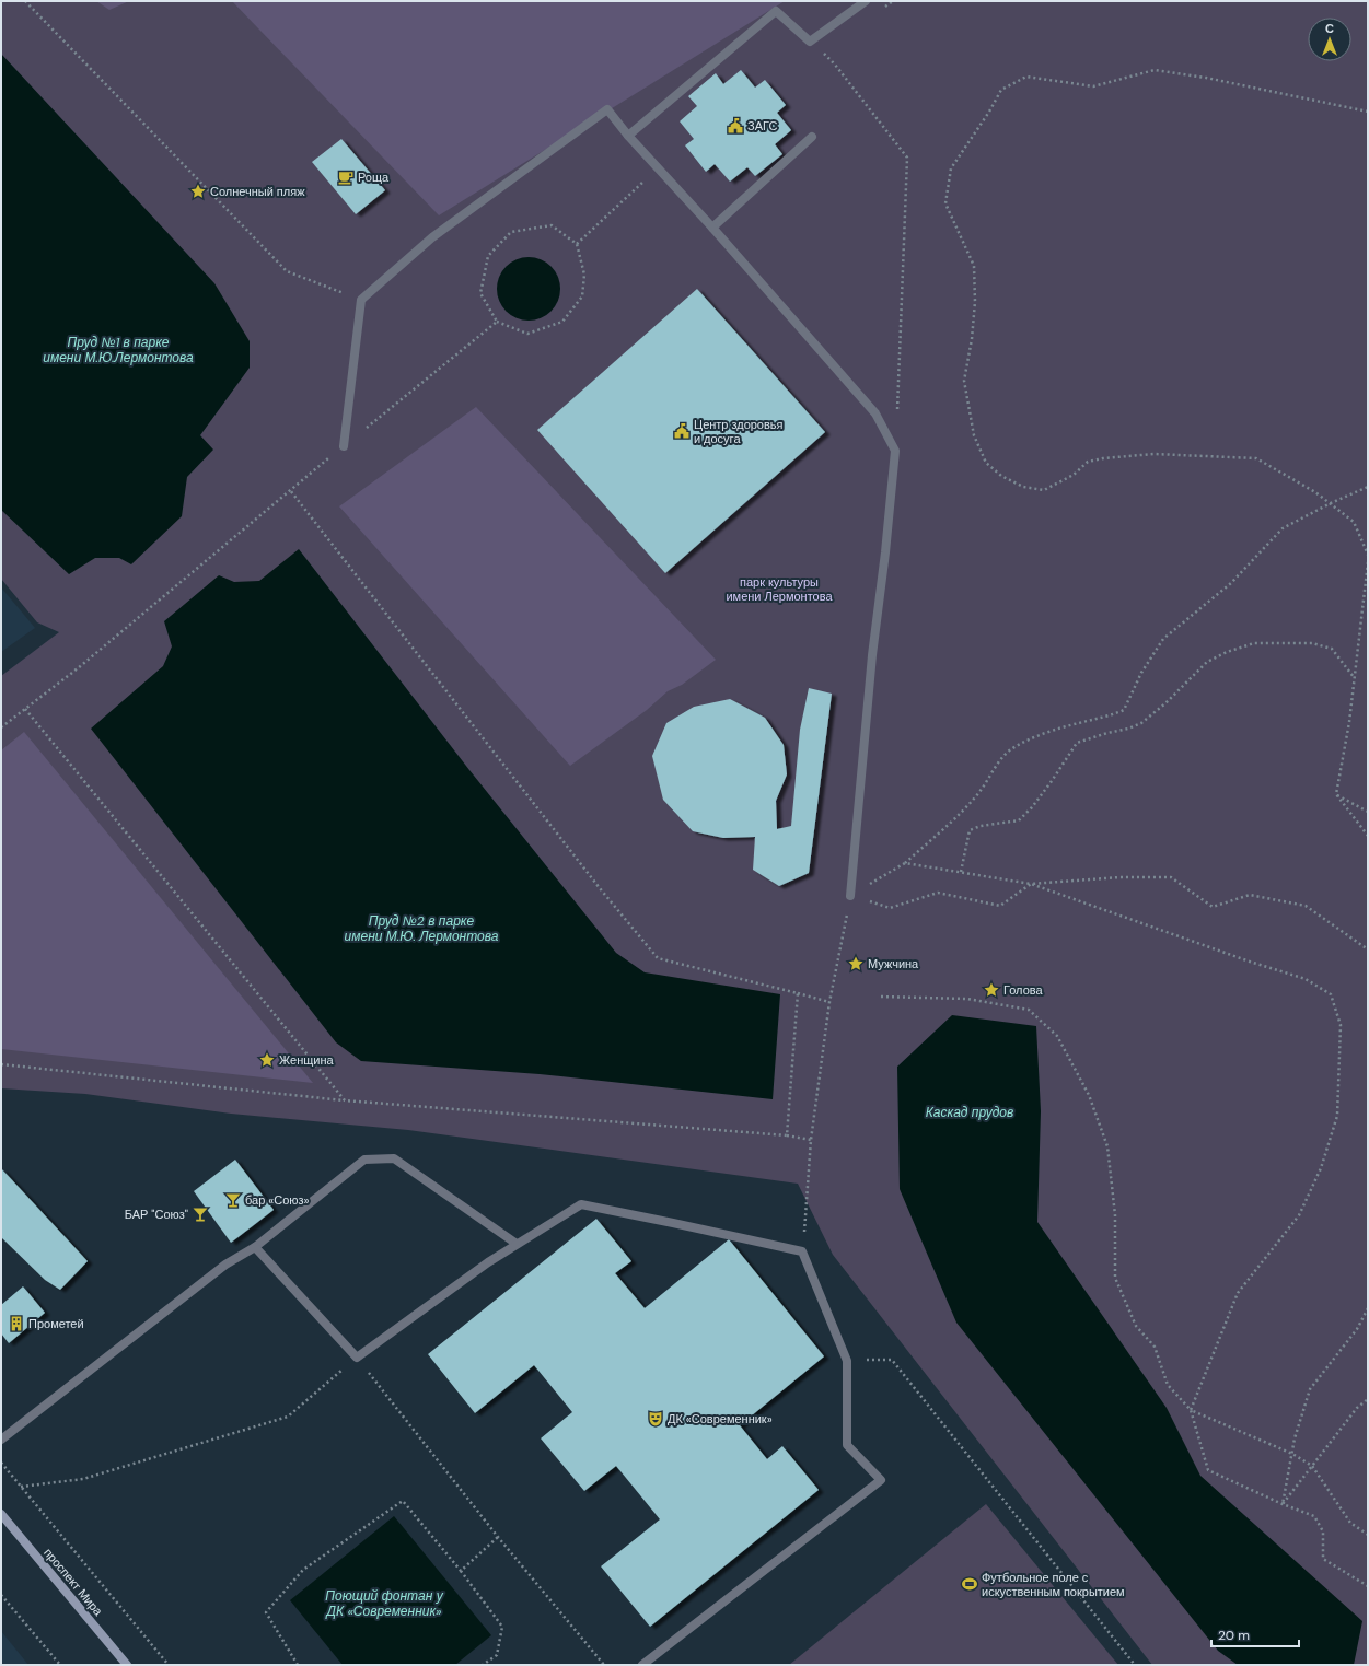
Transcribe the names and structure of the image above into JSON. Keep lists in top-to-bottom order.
{
  "streets": {
    "main road": ["проспект Мира"]
  },
  "water": [
    "Пруд №1 в парке имени М.Ю.Лермонтова",
    "Пруд №2 в парке имени М.Ю. Лермонтова",
    "Каскад прудов",
    "Поющий фонтан у ДК «Современник»"
  ],
  "parks": ["парк культуры имени Лермонтова"],
  "places": {
    "public building": ["ЗАГС", "Центр здоровья и досуга"],
    "cafe": ["Роща"],
    "place": [
      "Солнечный пляж",
      "Мужчина",
      "Голова",
      "Женщина"
    ],
    "bar": ["бар «Союз»", "БАР \"Союз\""],
    "building": ["Прометей"],
    "theatre": ["ДК «Современник»"],
    "sports": ["Футбольное поле с искуственным покрытием"]
  },
  "scale_bar": "20 m",
  "north": "top"
}
